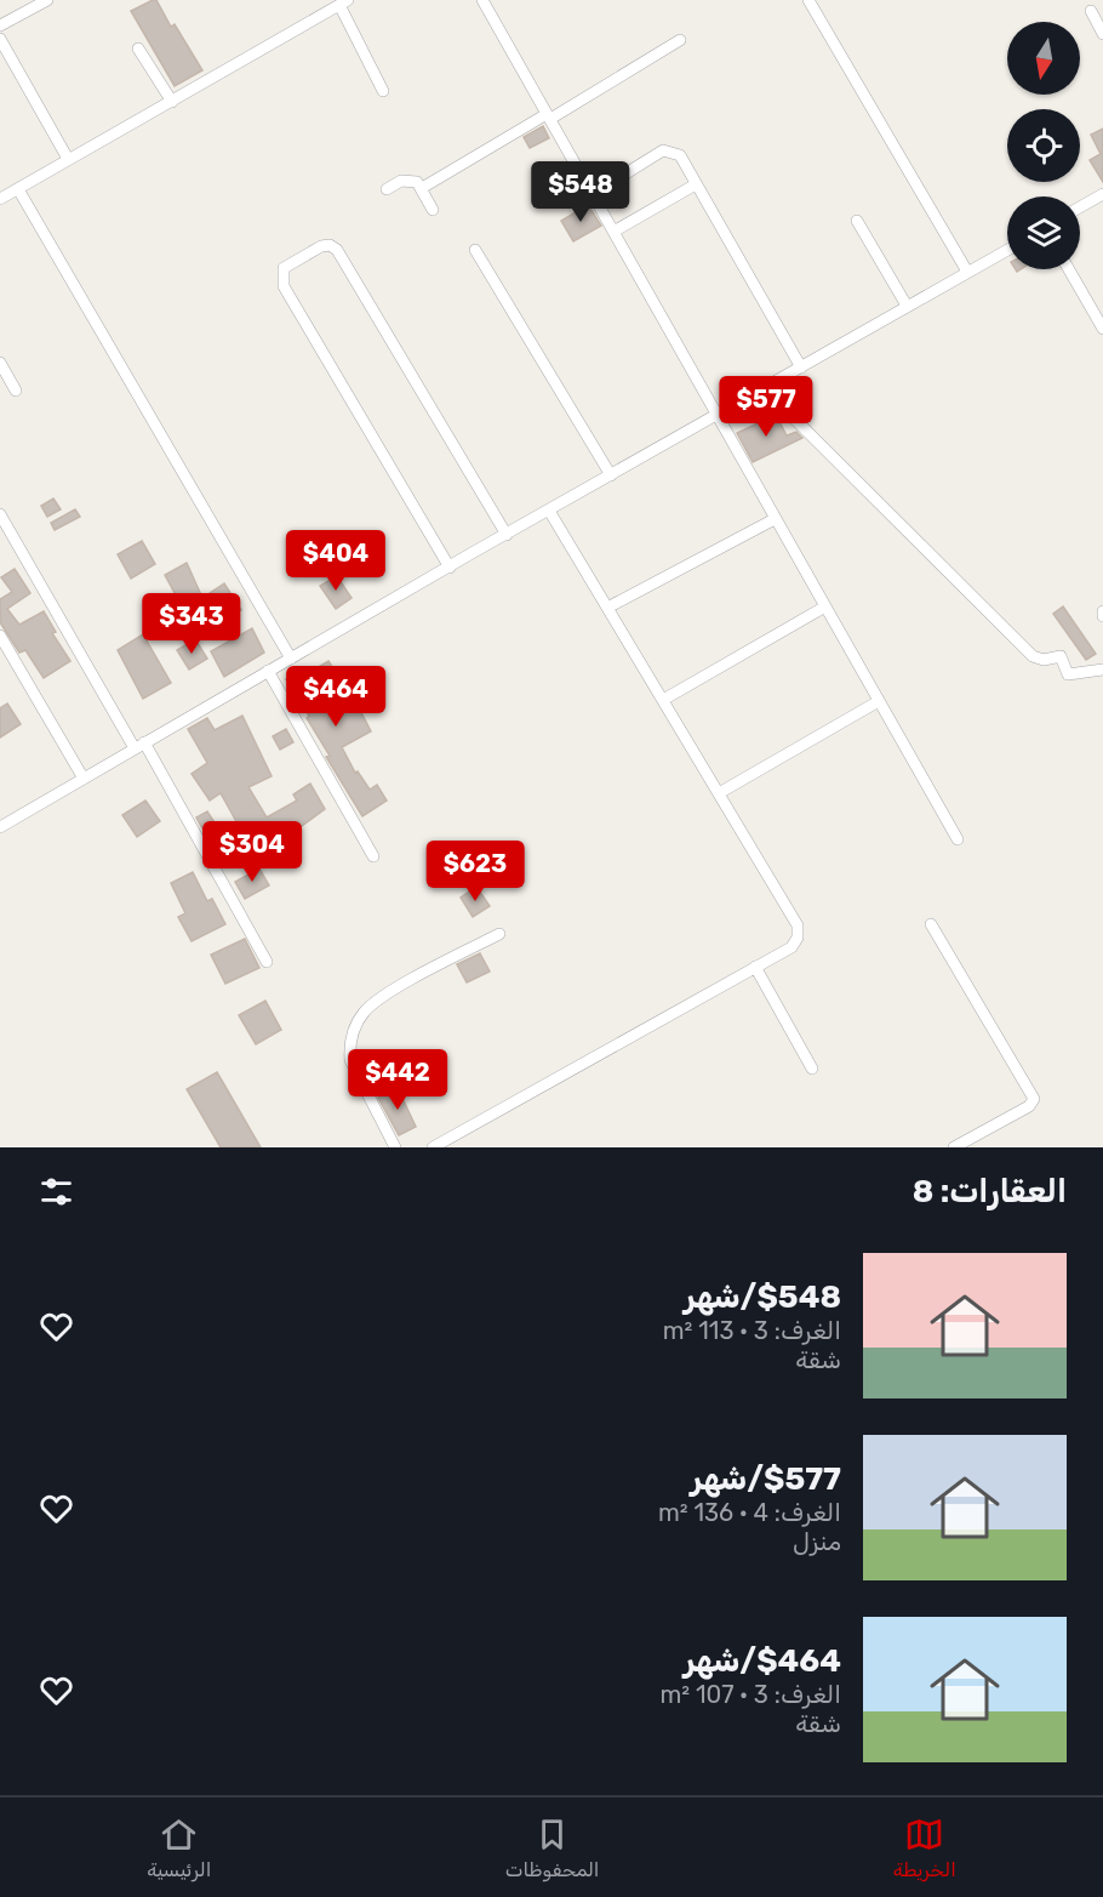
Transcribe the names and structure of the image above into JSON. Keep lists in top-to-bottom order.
{
  "north": "bottom",
  "page": {
    "price": [
      "$548",
      "$577",
      "$404",
      "$343",
      "$464",
      "$304",
      "$623",
      "$442"
    ],
    "heading": "العقارات: 8",
    "list": [
      {
        "name": "$548/شهر",
        "note": "الغرف: 3 · 113 m² · شقة"
      },
      {
        "name": "$577/شهر",
        "note": "الغرف: 4 · 136 m² · منزل"
      },
      {
        "name": "$464/شهر",
        "note": "الغرف: 3 · 107 m² · شقة"
      }
    ],
    "tabs": ["الخريطة", "المحفوظات", "الرئيسية"]
  }
}
